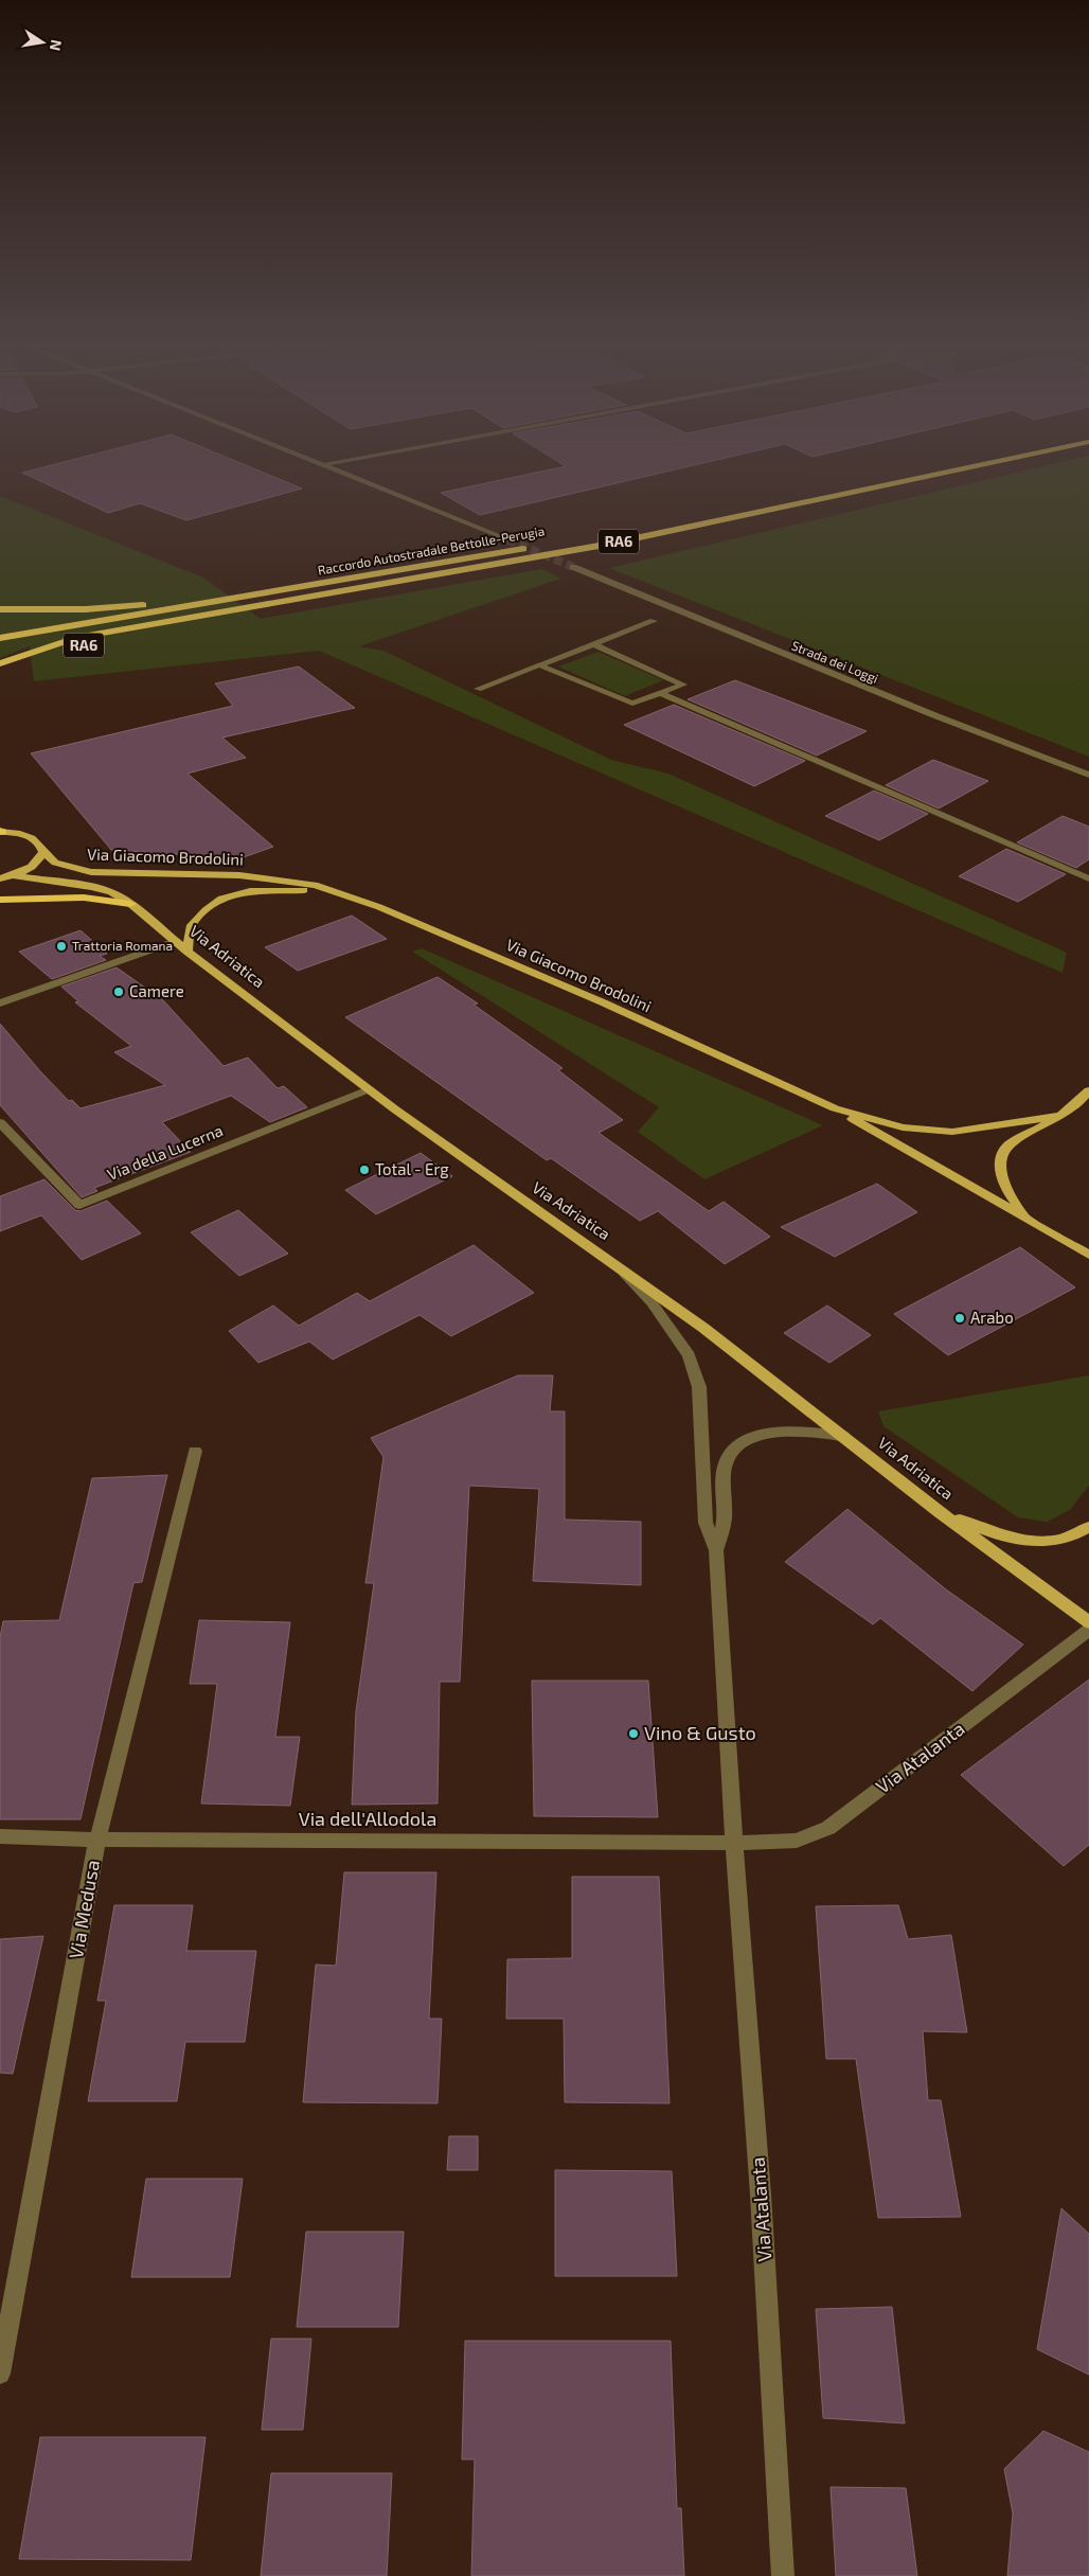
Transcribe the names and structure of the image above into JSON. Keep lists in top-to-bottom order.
{
  "streets": {
    "highway": ["RA6", "Raccordo Autostradale Bettolle-Perugia"],
    "main road": ["Via Giacomo Brodolini", "Via Adriatica"],
    "street": [
      "Strada dei Loggi",
      "Via della Lucerna",
      "Via Atalanta",
      "Via dell'Allodola",
      "Via Medusa"
    ]
  },
  "crossings": [
    ["Via Adriatica", "Via della Lucerna"],
    ["Via Adriatica", "Via Atalanta"],
    ["Via Atalanta", "Via dell'Allodola"],
    ["Via dell'Allodola", "Via Medusa"]
  ],
  "places": [
    "Trattoria Romana",
    "Camere",
    "Total - Erg",
    "Arabo",
    "Vino & Gusto"
  ],
  "north": "right"
}
